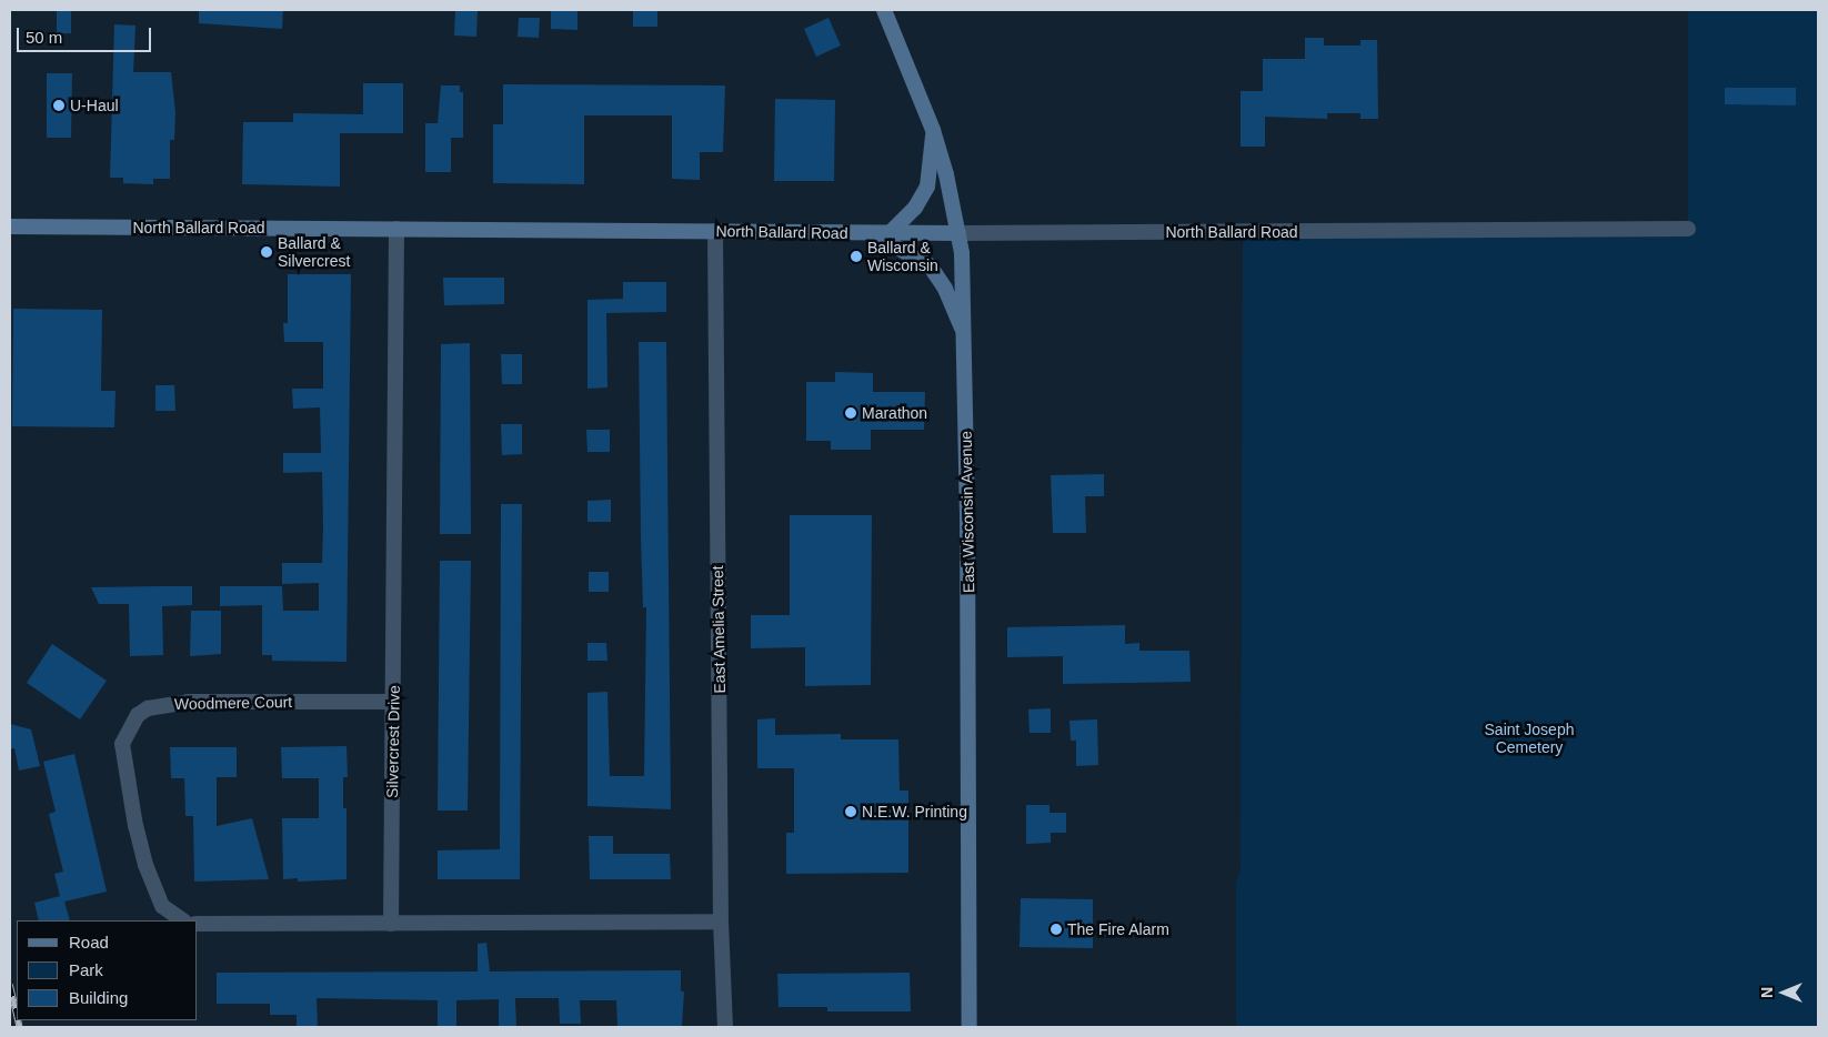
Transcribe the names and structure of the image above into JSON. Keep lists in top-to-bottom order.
{
  "streets": {
    "main road": ["North Ballard Road", "East Wisconsin Avenue"],
    "street": ["East Amelia Street", "Woodmere Court", "Silvercrest Drive"]
  },
  "crossings": [
    ["North Ballard Road", "East Wisconsin Avenue"],
    ["North Ballard Road", "East Amelia Street"],
    ["North Ballard Road", "Silvercrest Drive"],
    ["Woodmere Court", "Silvercrest Drive"]
  ],
  "parks": ["Saint Joseph Cemetery"],
  "places": [
    "U-Haul",
    "Ballard & Silvercrest",
    "Ballard & Wisconsin",
    "Marathon",
    "N.E.W. Printing",
    "The Fire Alarm"
  ],
  "legend": ["Road", "Park", "Building"],
  "scale_bar": "50 m",
  "north": "left"
}
